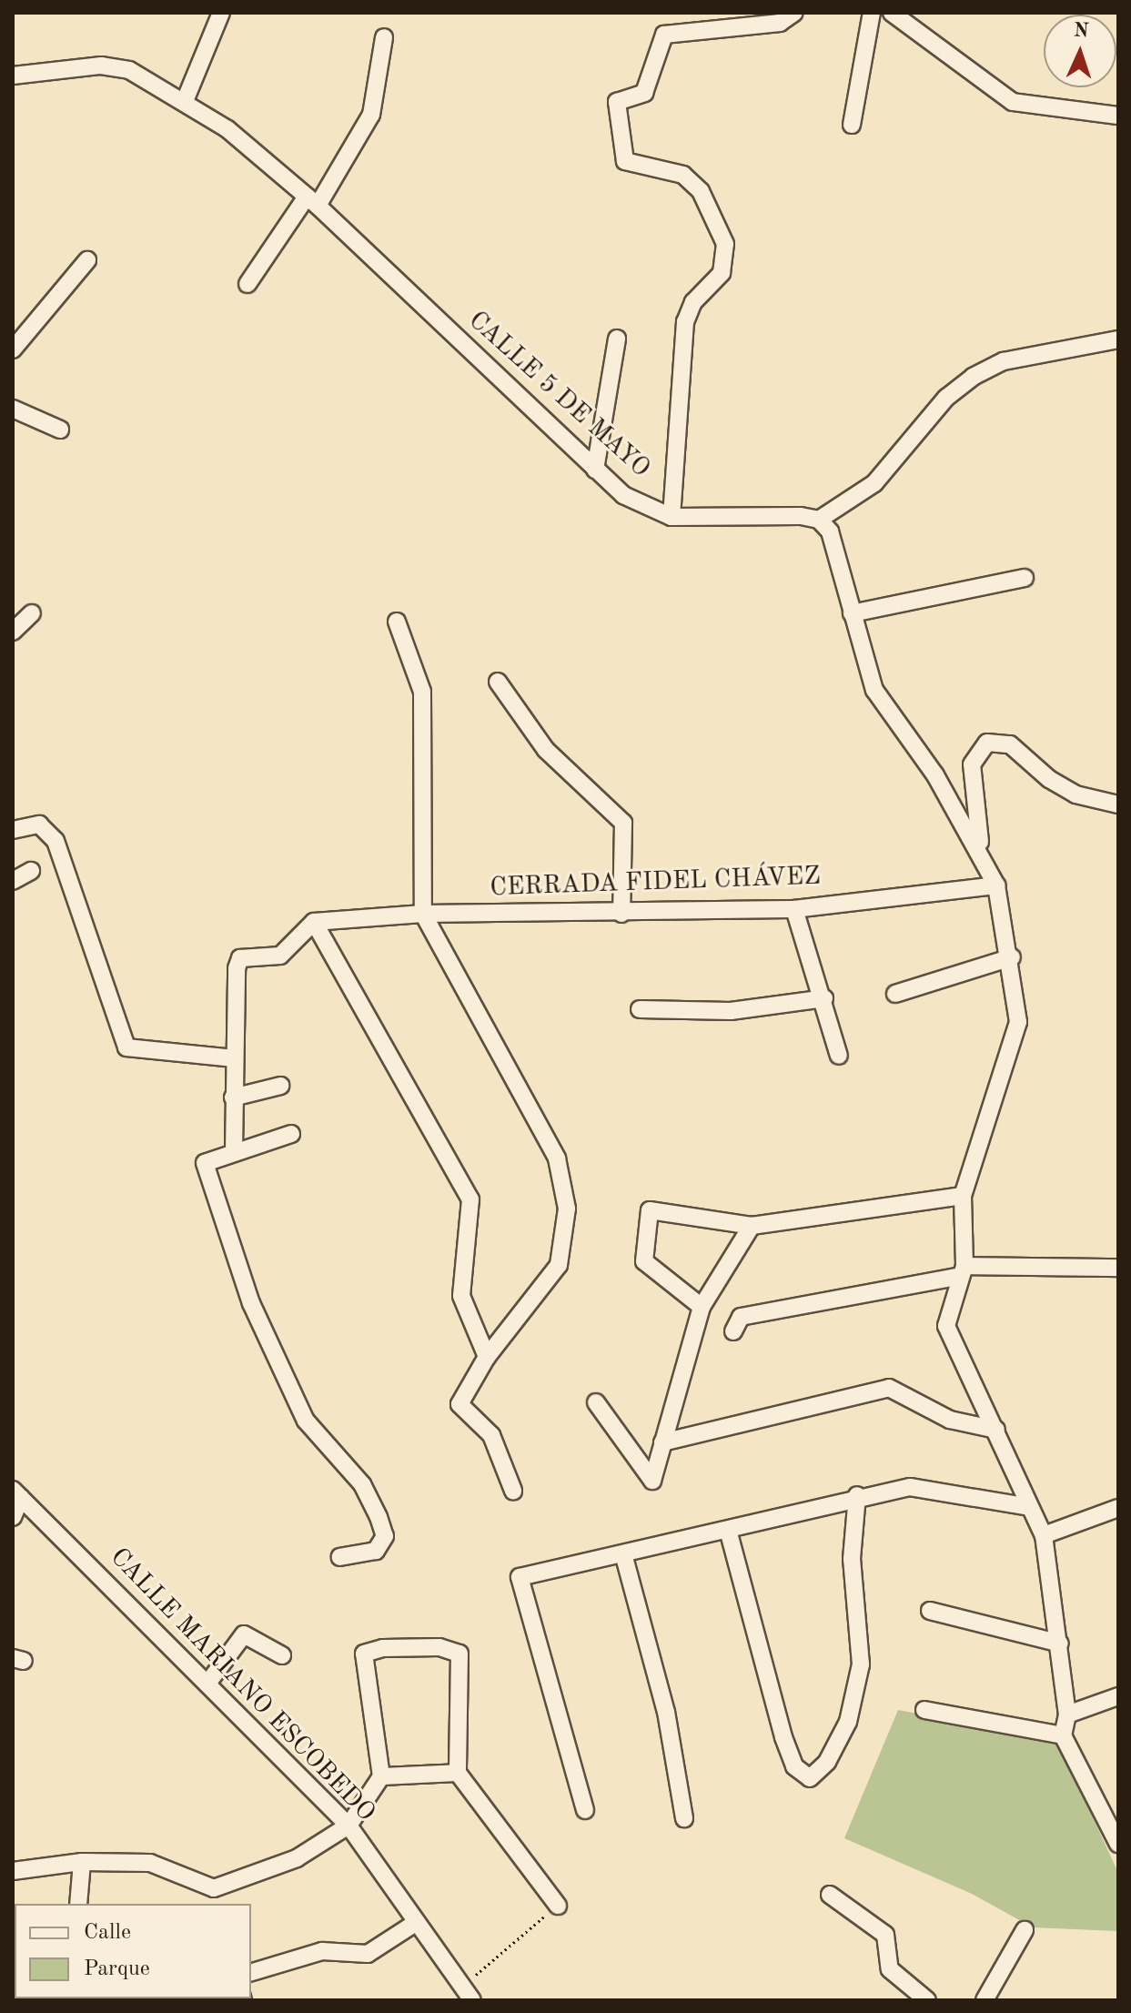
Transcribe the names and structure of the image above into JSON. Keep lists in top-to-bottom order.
{
  "streets": {
    "street": ["CALLE 5 DE MAYO", "CERRADA FIDEL CHÁVEZ", "CALLE MARIANO ESCOBEDO"]
  },
  "legend": ["Calle", "Parque"],
  "north": "top"
}
